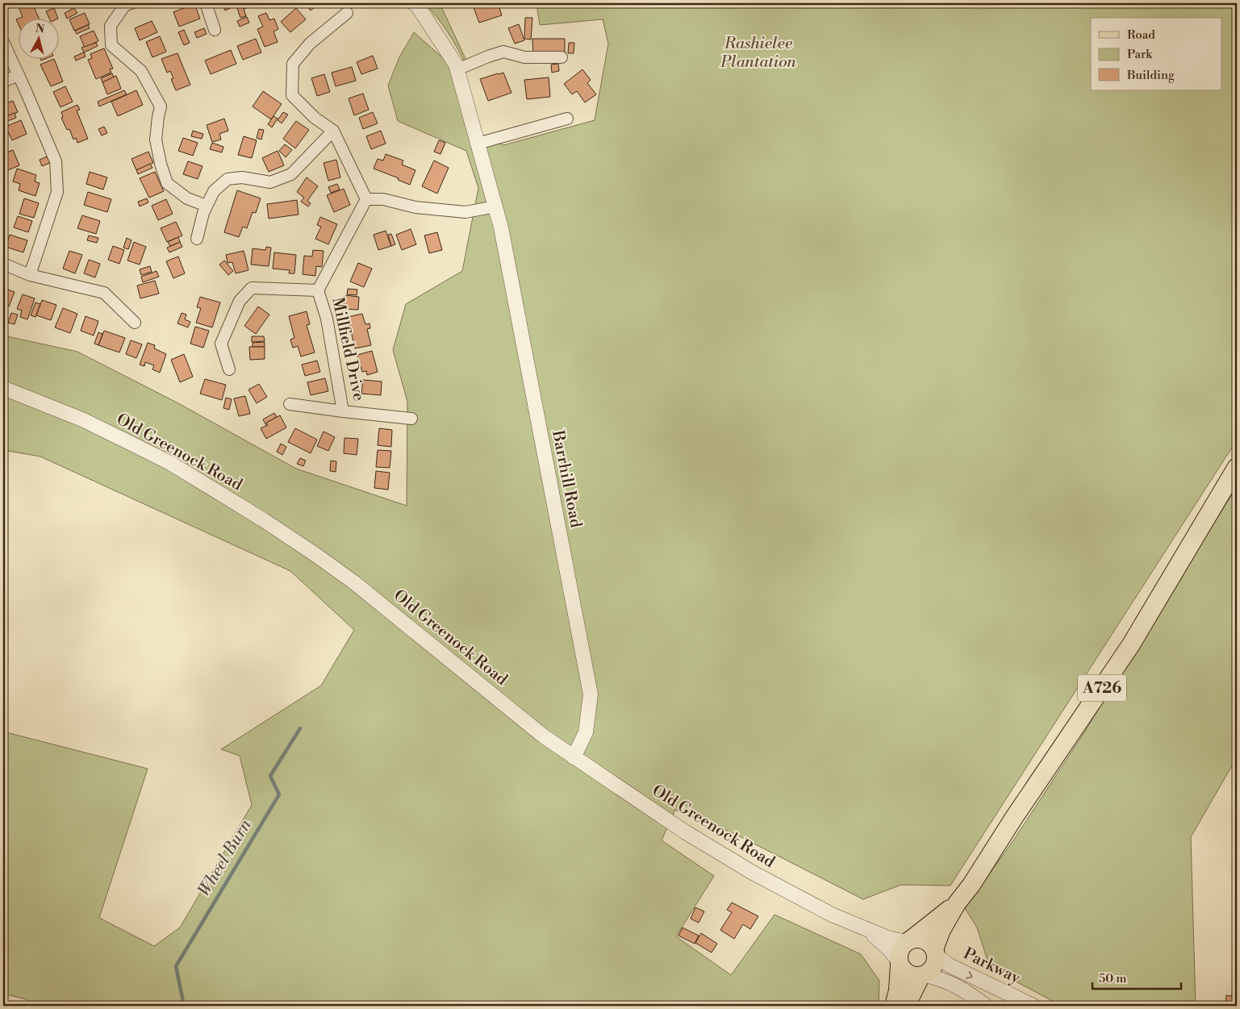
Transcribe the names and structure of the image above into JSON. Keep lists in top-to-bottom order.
{
  "streets": {
    "main road": ["A726"],
    "street": [
      "Millfield Drive",
      "Old Greenock Road",
      "Barrhill Road",
      "Parkway"
    ]
  },
  "crossings": [
    ["Old Greenock Road", "Barrhill Road"],
    ["Old Greenock Road", "A726"],
    ["Old Greenock Road", "Parkway"],
    ["A726", "Parkway"]
  ],
  "water": ["Wheel Burn"],
  "parks": ["Rashielee Plantation"],
  "legend": ["Road", "Park", "Building"],
  "scale_bar": "50 m",
  "north": "top"
}
